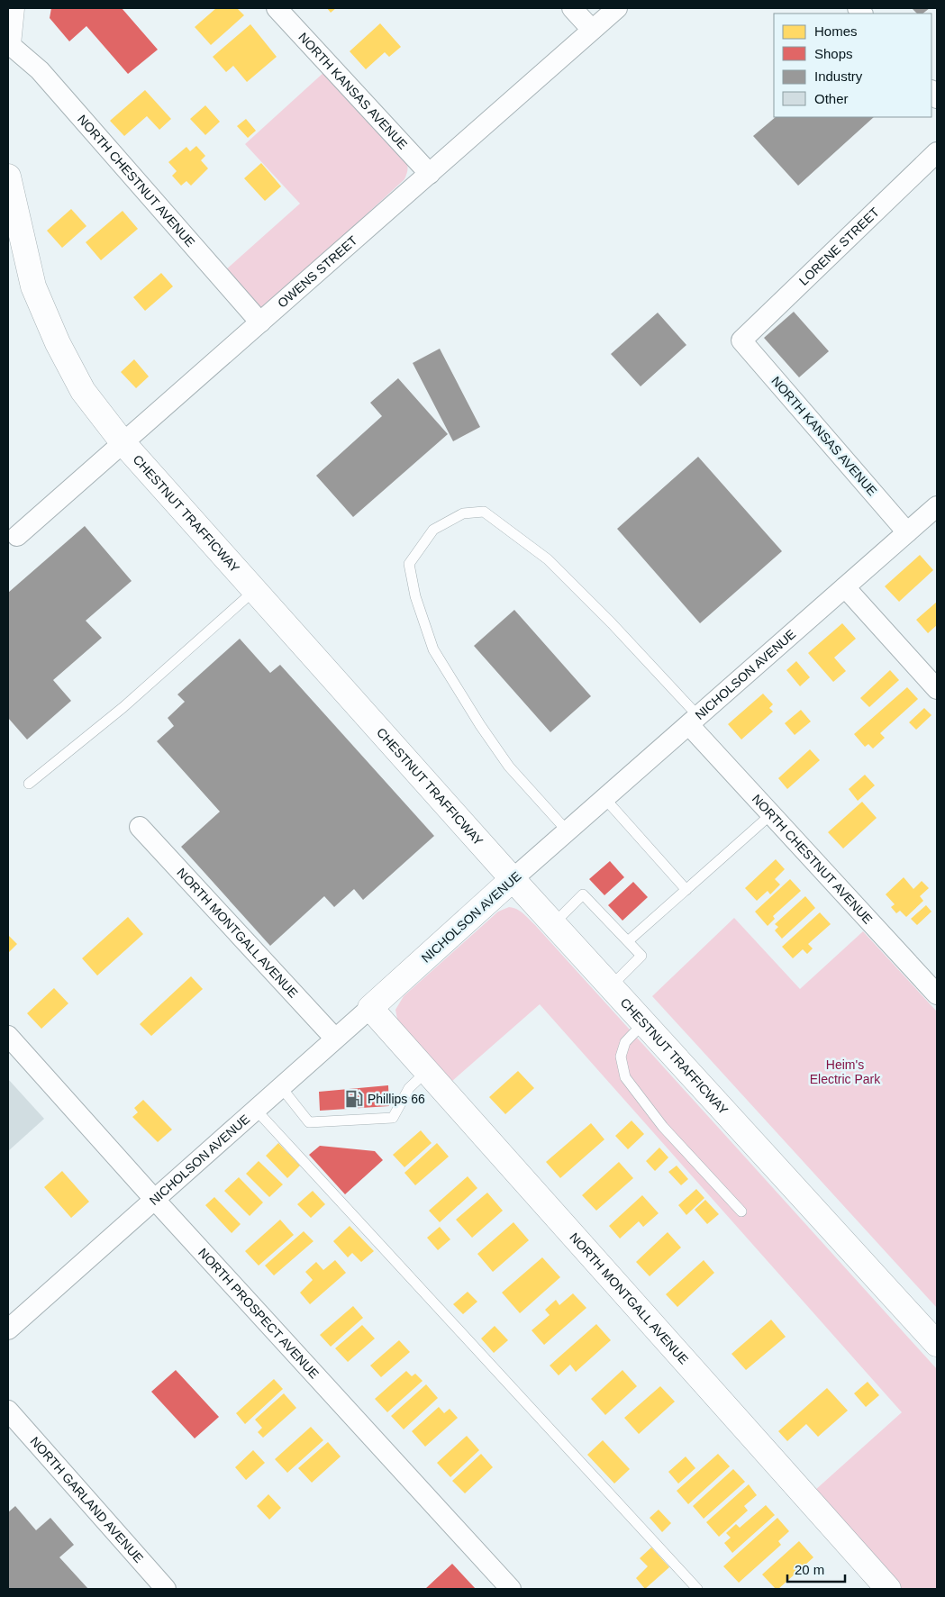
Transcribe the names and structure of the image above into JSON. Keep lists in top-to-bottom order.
{
  "streets": {
    "street": [
      "NORTH KANSAS AVENUE",
      "NORTH CHESTNUT AVENUE",
      "LORENE STREET",
      "OWENS STREET",
      "CHESTNUT TRAFFICWAY",
      "NICHOLSON AVENUE",
      "NORTH MONTGALL AVENUE",
      "NORTH PROSPECT AVENUE",
      "NORTH GARLAND AVENUE"
    ]
  },
  "crossings": [
    ["NORTH KANSAS AVENUE", "LORENE STREET"],
    ["NORTH KANSAS AVENUE", "OWENS STREET"],
    ["NORTH KANSAS AVENUE", "NICHOLSON AVENUE"],
    ["NORTH CHESTNUT AVENUE", "OWENS STREET"],
    ["NORTH CHESTNUT AVENUE", "NICHOLSON AVENUE"],
    ["OWENS STREET", "CHESTNUT TRAFFICWAY"],
    ["CHESTNUT TRAFFICWAY", "NICHOLSON AVENUE"],
    ["NICHOLSON AVENUE", "NORTH MONTGALL AVENUE"],
    ["NICHOLSON AVENUE", "NORTH PROSPECT AVENUE"]
  ],
  "parks": ["Heim's Electric Park"],
  "places": {
    "fuel station": ["Phillips 66"]
  },
  "legend": [
    "Homes",
    "Shops",
    "Industry",
    "Other"
  ],
  "scale_bar": "20 m"
}
